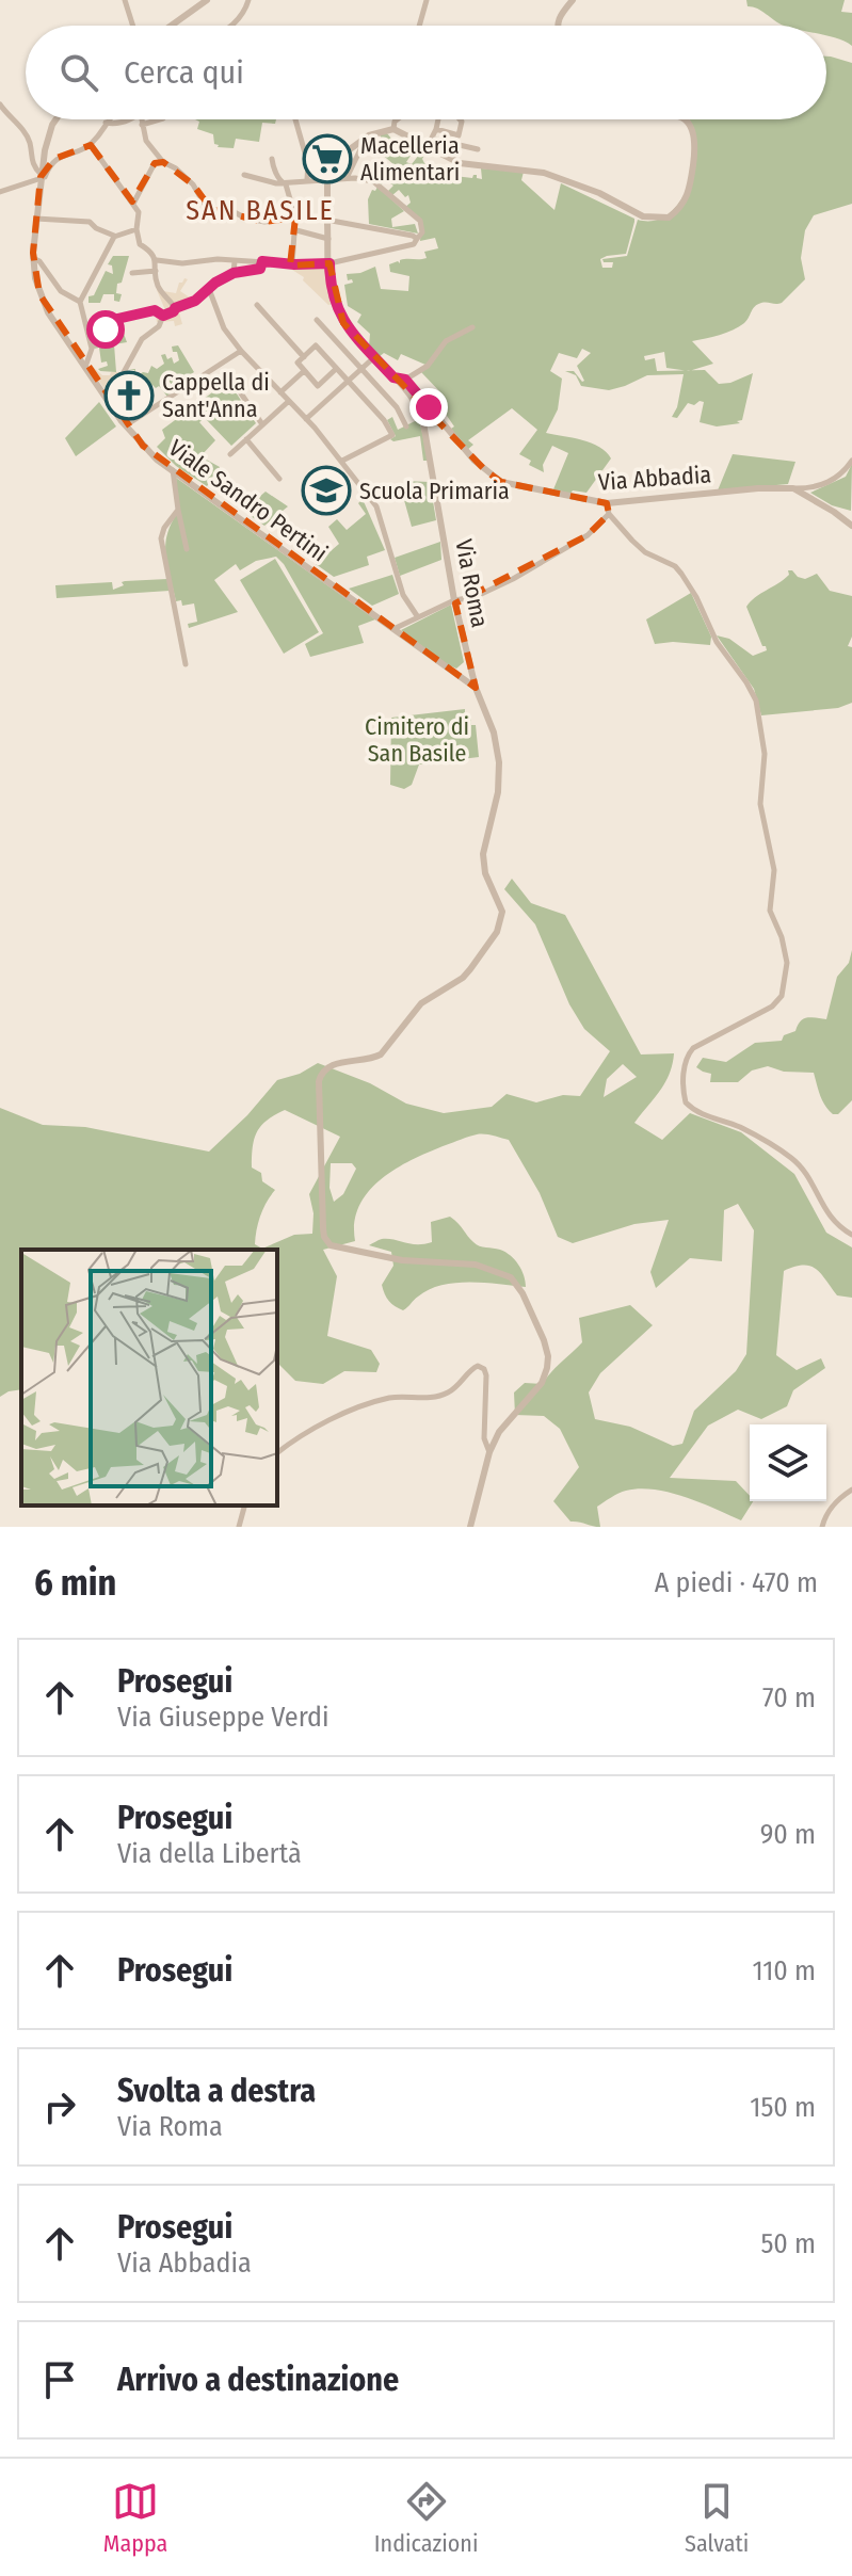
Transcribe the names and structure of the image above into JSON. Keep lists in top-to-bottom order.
{
  "streets": {
    "street": ["Via Abbadia", "Viale Sandro Pertini", "Via Roma"]
  },
  "crossings": [
    ["Viale Sandro Pertini", "Via Roma"]
  ],
  "districts": ["SAN BASILE"],
  "parks": ["Cimitero di San Basile"],
  "places": {
    "supermarket": ["Macelleria Alimentari"],
    "church": ["Cappella di Sant'Anna"],
    "school or university": ["Scuola Primaria"]
  },
  "page": {
    "search": "Cerca qui",
    "heading": ["6 min", "A piedi · 470 m"],
    "list": [
      ["Prosegui", "Via Giuseppe Verdi", "70 m"],
      ["Prosegui", "Via della Libertà", "90 m"],
      ["Prosegui", "110 m"],
      ["Svolta a destra", "Via Roma", "150 m"],
      ["Prosegui", "Via Abbadia", "50 m"],
      "Arrivo a destinazione"
    ],
    "nav": ["Mappa", "Indicazioni", "Salvati"]
  }
}
